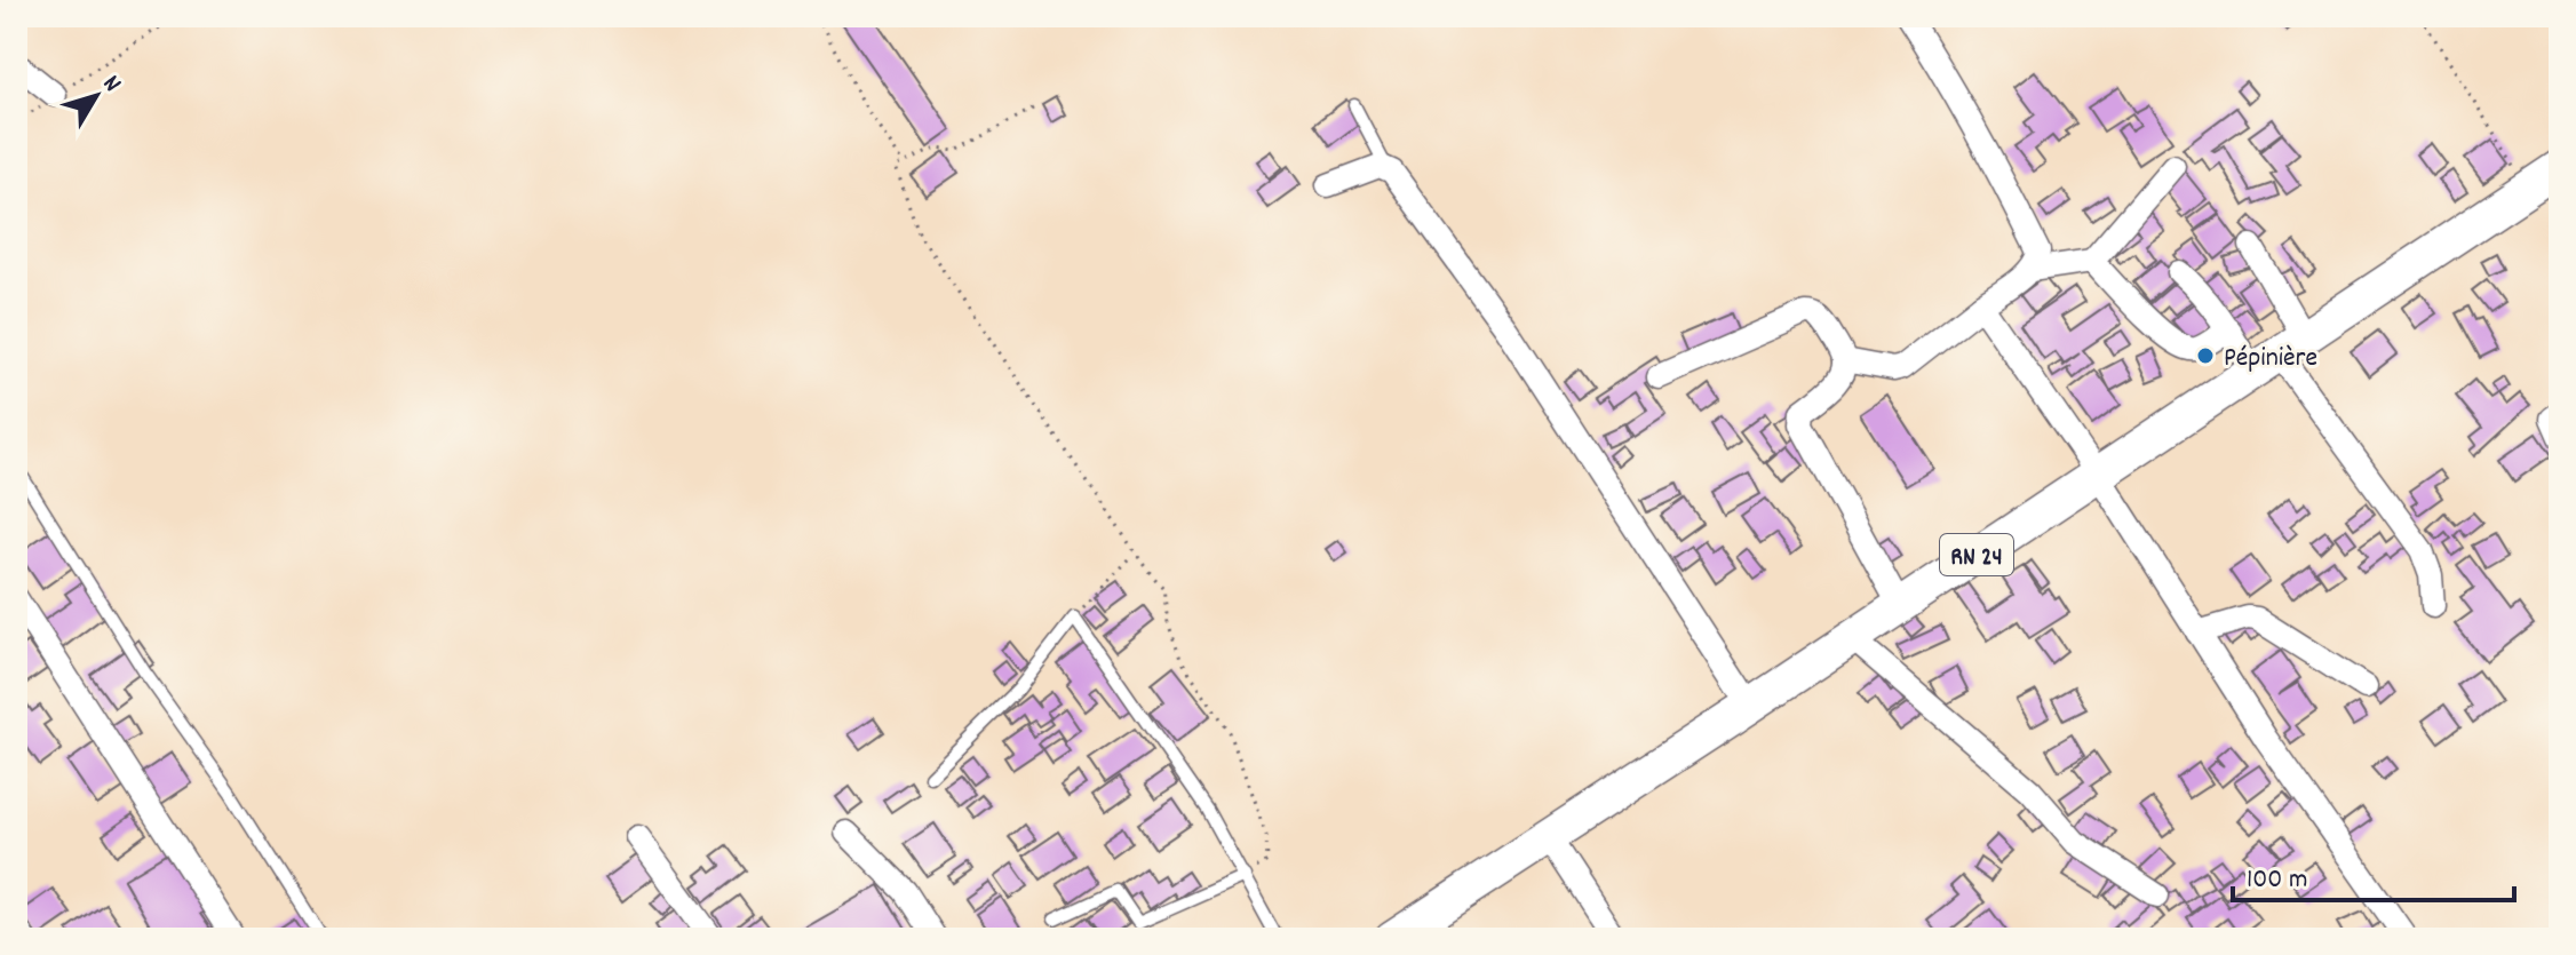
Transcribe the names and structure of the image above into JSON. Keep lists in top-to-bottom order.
{
  "streets": {
    "main road": ["RN 24"]
  },
  "places": ["Pépinière"],
  "scale_bar": "100 m",
  "north": "top right"
}
